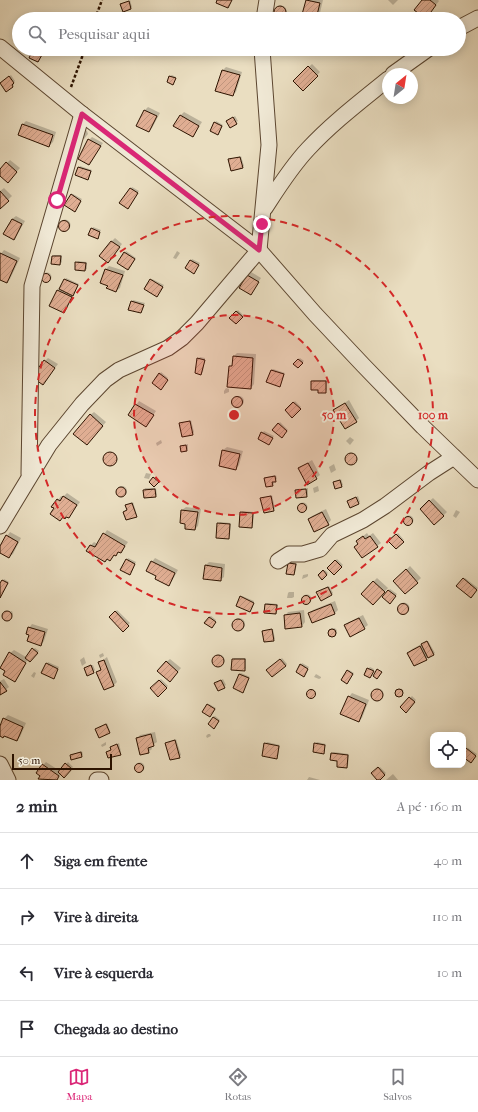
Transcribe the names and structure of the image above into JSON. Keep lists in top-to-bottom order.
{
  "scale_bar": "50 m",
  "north": "top right",
  "page": {
    "search": "Pesquisar aqui",
    "scale": "50 m",
    "heading": ["2 min", "A pé · 160 m"],
    "list": [
      ["Siga em frente", "40 m"],
      ["Vire à direita", "110 m"],
      ["Vire à esquerda", "10 m"],
      "Chegada ao destino"
    ],
    "nav": ["Mapa", "Rotas", "Salvos"]
  },
  "rings": ["50 m", "100 m"]
}
